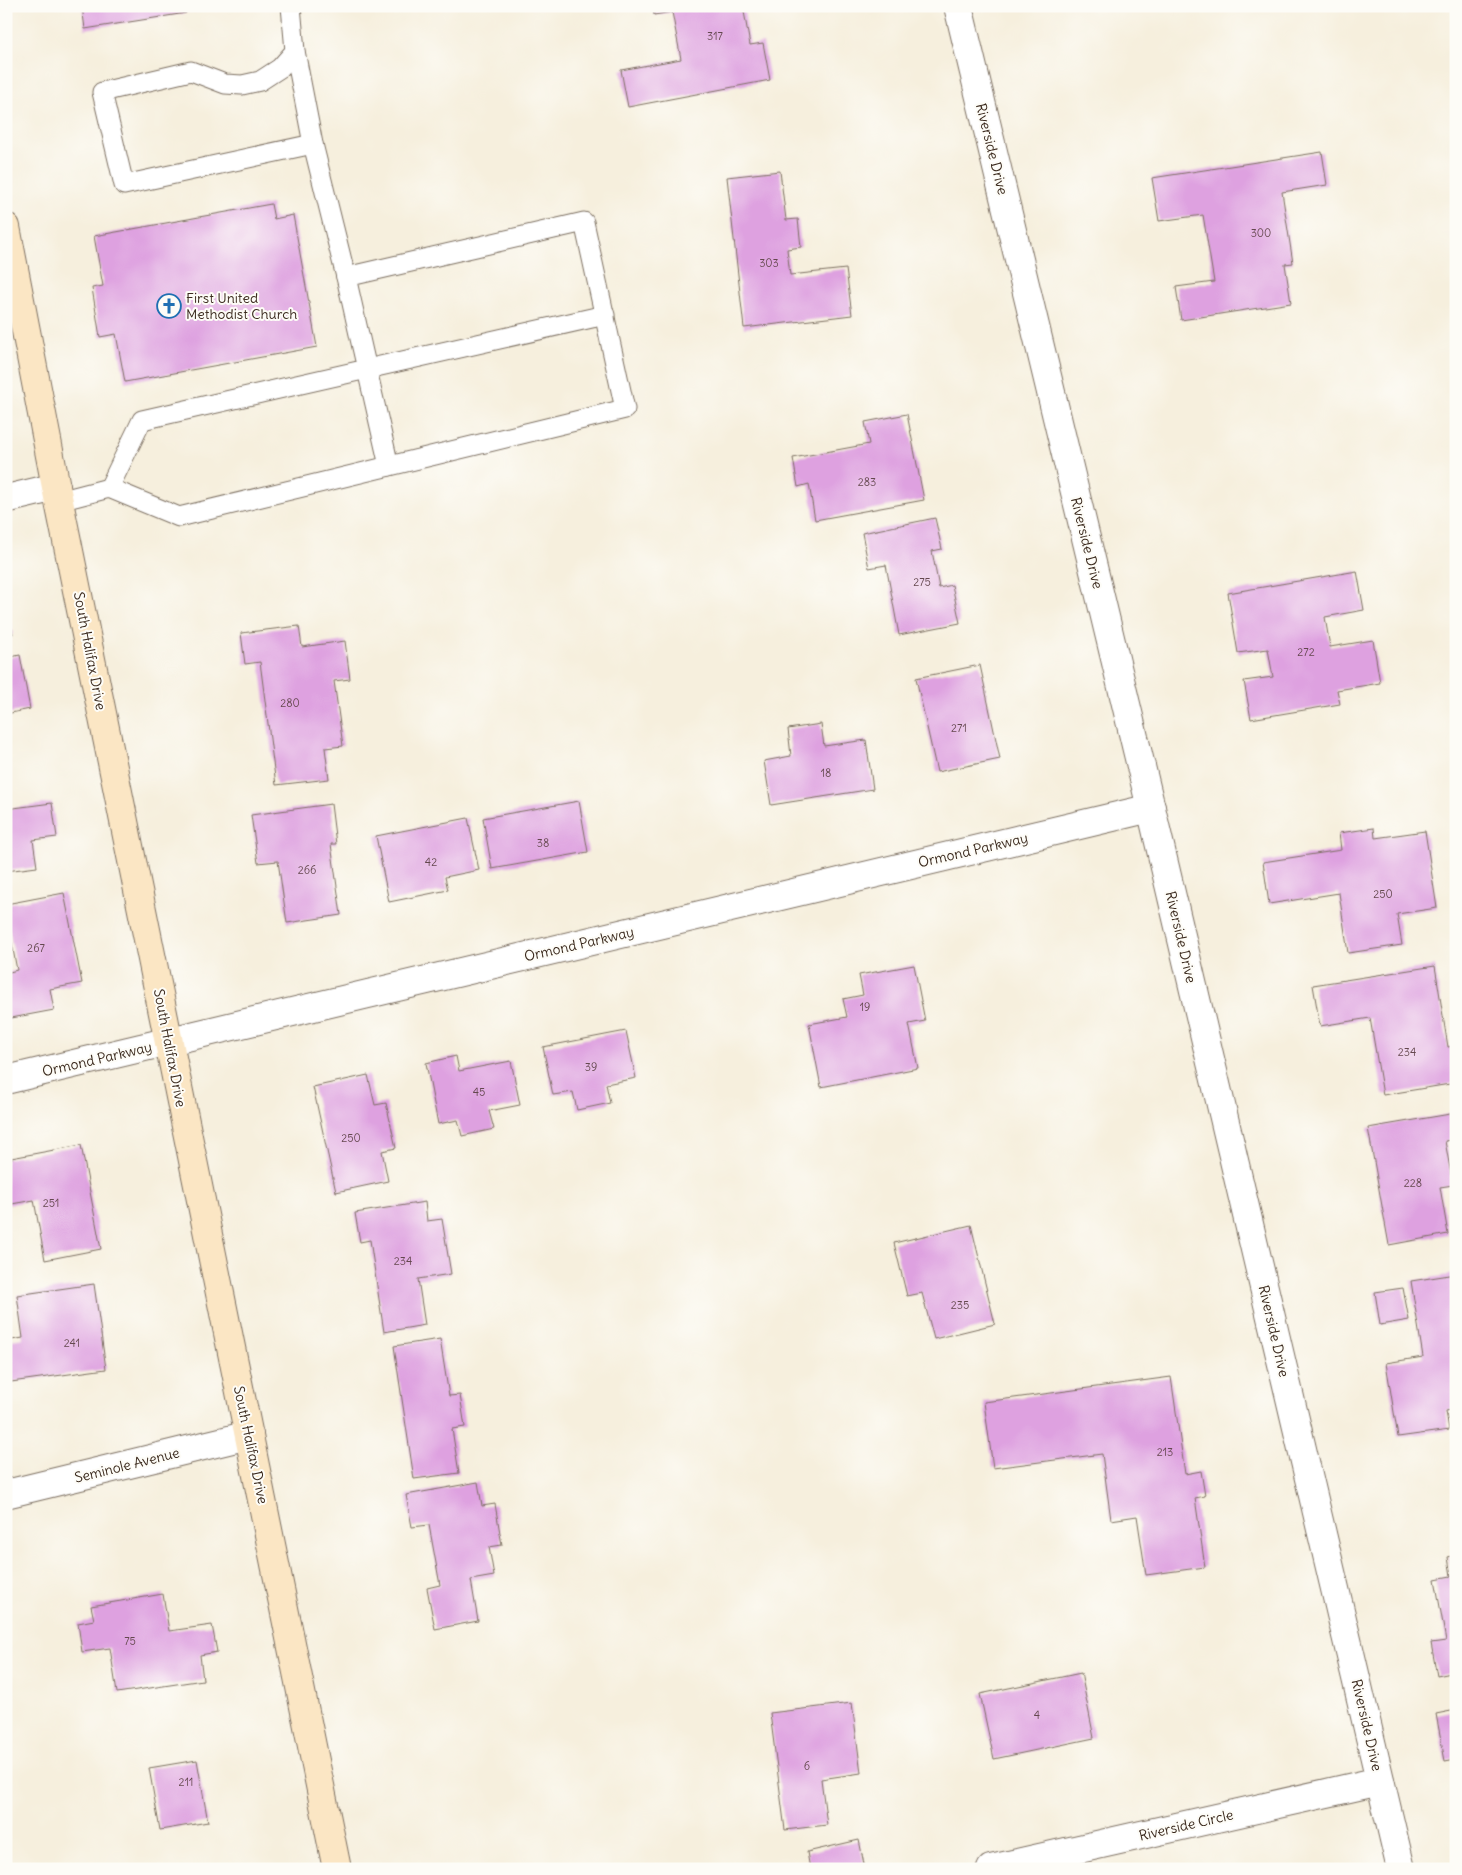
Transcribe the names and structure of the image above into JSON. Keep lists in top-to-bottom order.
{
  "streets": {
    "street": [
      "Riverside Drive",
      "South Halifax Drive",
      "Ormond Parkway",
      "Seminole Avenue",
      "Riverside Circle"
    ]
  },
  "crossings": [
    ["Riverside Drive", "Ormond Parkway"],
    ["Riverside Drive", "Riverside Circle"],
    ["South Halifax Drive", "Ormond Parkway"],
    ["South Halifax Drive", "Seminole Avenue"]
  ],
  "places": {
    "church": ["First United Methodist Church"]
  },
  "house_numbers": [
    "317",
    "300",
    "303",
    "283",
    "275",
    "272",
    "280",
    "271",
    "18",
    "38",
    "42",
    "266",
    "250",
    "267",
    "19",
    "234",
    "39",
    "45",
    "250",
    "228",
    "251",
    "234",
    "235",
    "241",
    "213",
    "75",
    "4",
    "6",
    "211"
  ]
}
